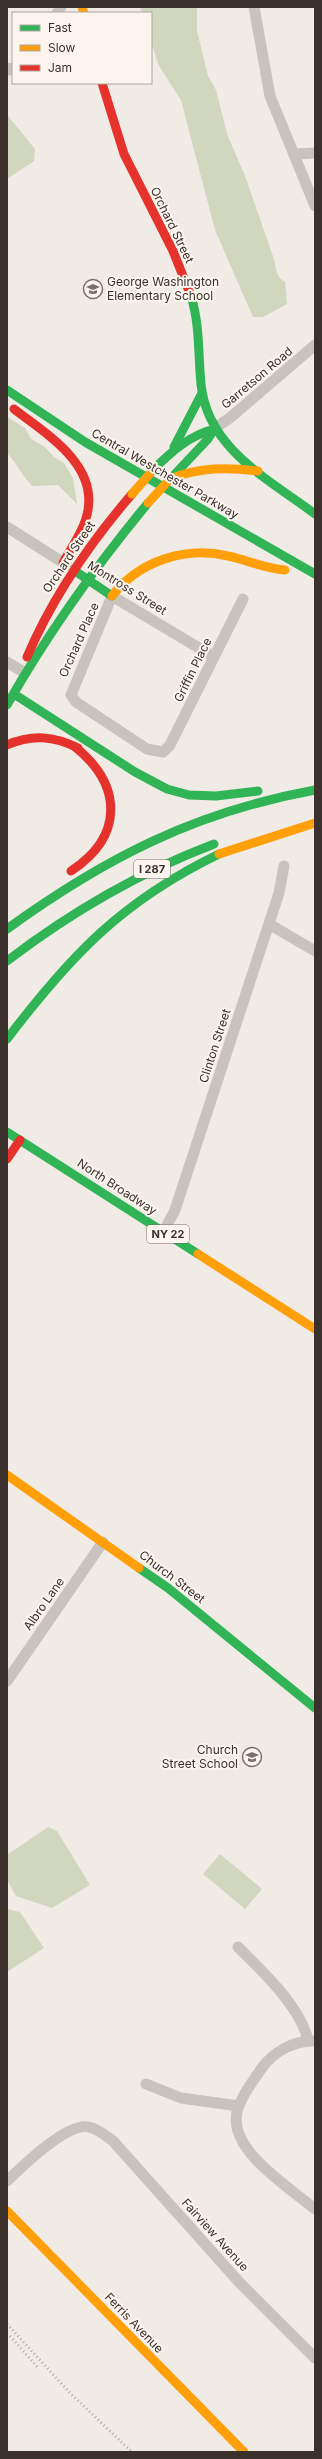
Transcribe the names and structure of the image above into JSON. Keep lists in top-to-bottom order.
{
  "streets": {
    "main road": [
      "Orchard Street",
      "Central Westchester Parkway",
      "Montross Street",
      "I 287",
      "North Broadway",
      "NY 22",
      "Church Street",
      "Ferris Avenue"
    ],
    "street": [
      "Garretson Road",
      "Orchard Place",
      "Griffin Place",
      "Clinton Street",
      "Albro Lane",
      "Fairview Avenue"
    ]
  },
  "crossings": [
    ["Orchard Street", "Garretson Road"],
    ["Orchard Street", "Montross Street"],
    ["Montross Street", "Orchard Place"],
    ["Montross Street", "Griffin Place"],
    ["Orchard Place", "Griffin Place"],
    ["Clinton Street", "North Broadway"],
    ["Church Street", "Albro Lane"]
  ],
  "places": {
    "school or university": ["George Washington Elementary School", "Church Street School"]
  },
  "legend": ["Fast", "Slow", "Jam"]
}
